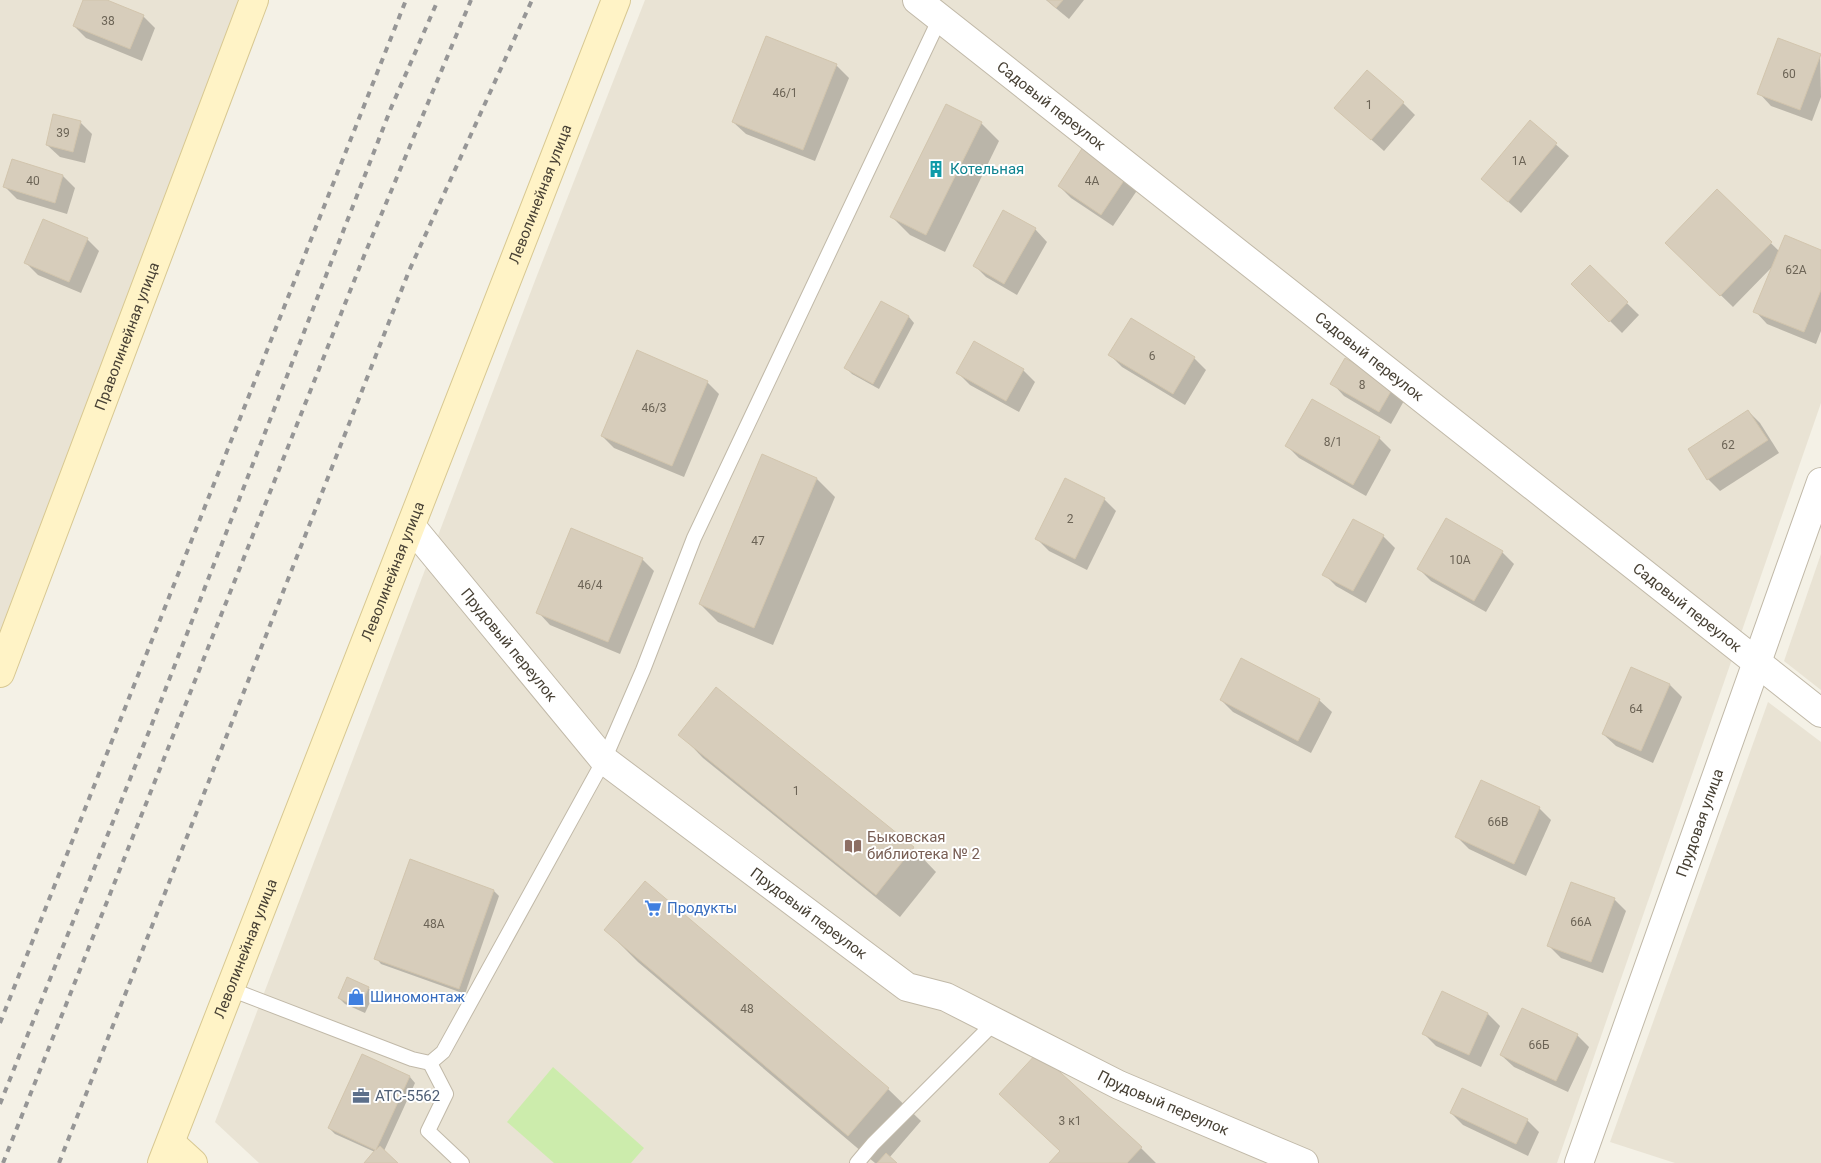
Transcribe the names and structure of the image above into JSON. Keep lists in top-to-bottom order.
{
  "streets": {
    "main road": ["Леволинейная улица", "Праволинейная улица"],
    "street": ["Садовый переулок", "Прудовый переулок", "Прудовая улица"]
  },
  "crossings": [
    ["Садовый переулок", "Прудовая улица"],
    ["Леволинейная улица", "Прудовый переулок"]
  ],
  "places": {
    "building": ["Котельная"],
    "library": ["Быковская библиотека № 2"],
    "supermarket": ["Продукты"],
    "shop": ["Шиномонтаж"],
    "office": ["АТС-5562"]
  },
  "house_numbers": [
    "38",
    "60",
    "46/1",
    "1",
    "39",
    "1А",
    "40",
    "4А",
    "62А",
    "6",
    "8",
    "46/3",
    "8/1",
    "62",
    "2",
    "47",
    "10А",
    "46/4",
    "64",
    "1",
    "66В",
    "66А",
    "48А",
    "48",
    "66Б",
    "3 к1"
  ]
}
